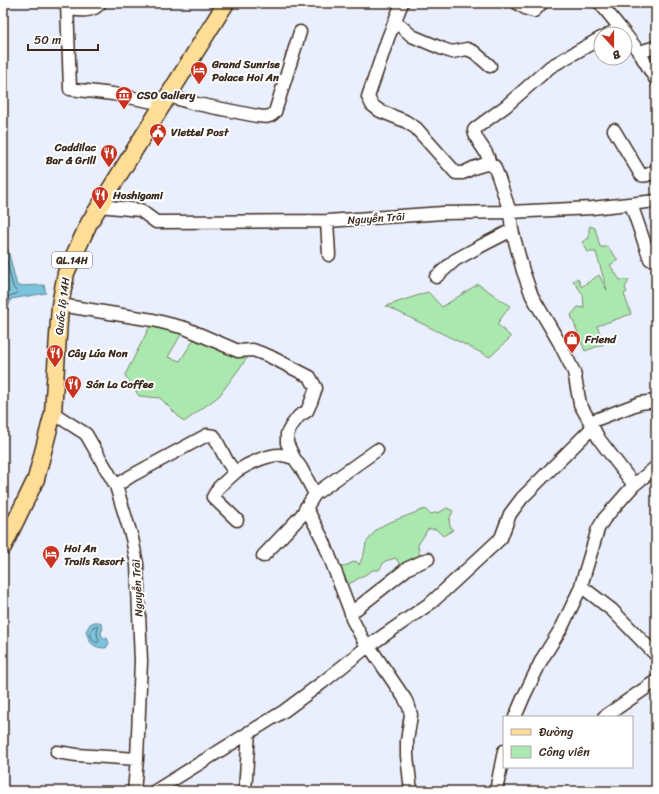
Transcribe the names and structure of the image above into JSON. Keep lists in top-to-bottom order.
{
  "streets": {
    "main road": ["QL.14H", "Quốc lộ 14H"],
    "street": ["Nguyễn Trãi"]
  },
  "crossings": [
    ["Nguyễn Trãi", "Quốc lộ 14H"]
  ],
  "places": {
    "hotel": ["Grand Sunrise Palace Hoi An", "Hoi An Trails Resort"],
    "museum": ["CSO Gallery"],
    "public building": ["Viettel Post"],
    "restaurant": [
      "Caddilac Bar & Grill",
      "Hoshigami",
      "Cây Lúa Non",
      "Són La Coffee"
    ],
    "shop": ["Friend"]
  },
  "legend": ["Đường", "Công viên"],
  "scale_bar": "50 m",
  "north": "bottom"
}
